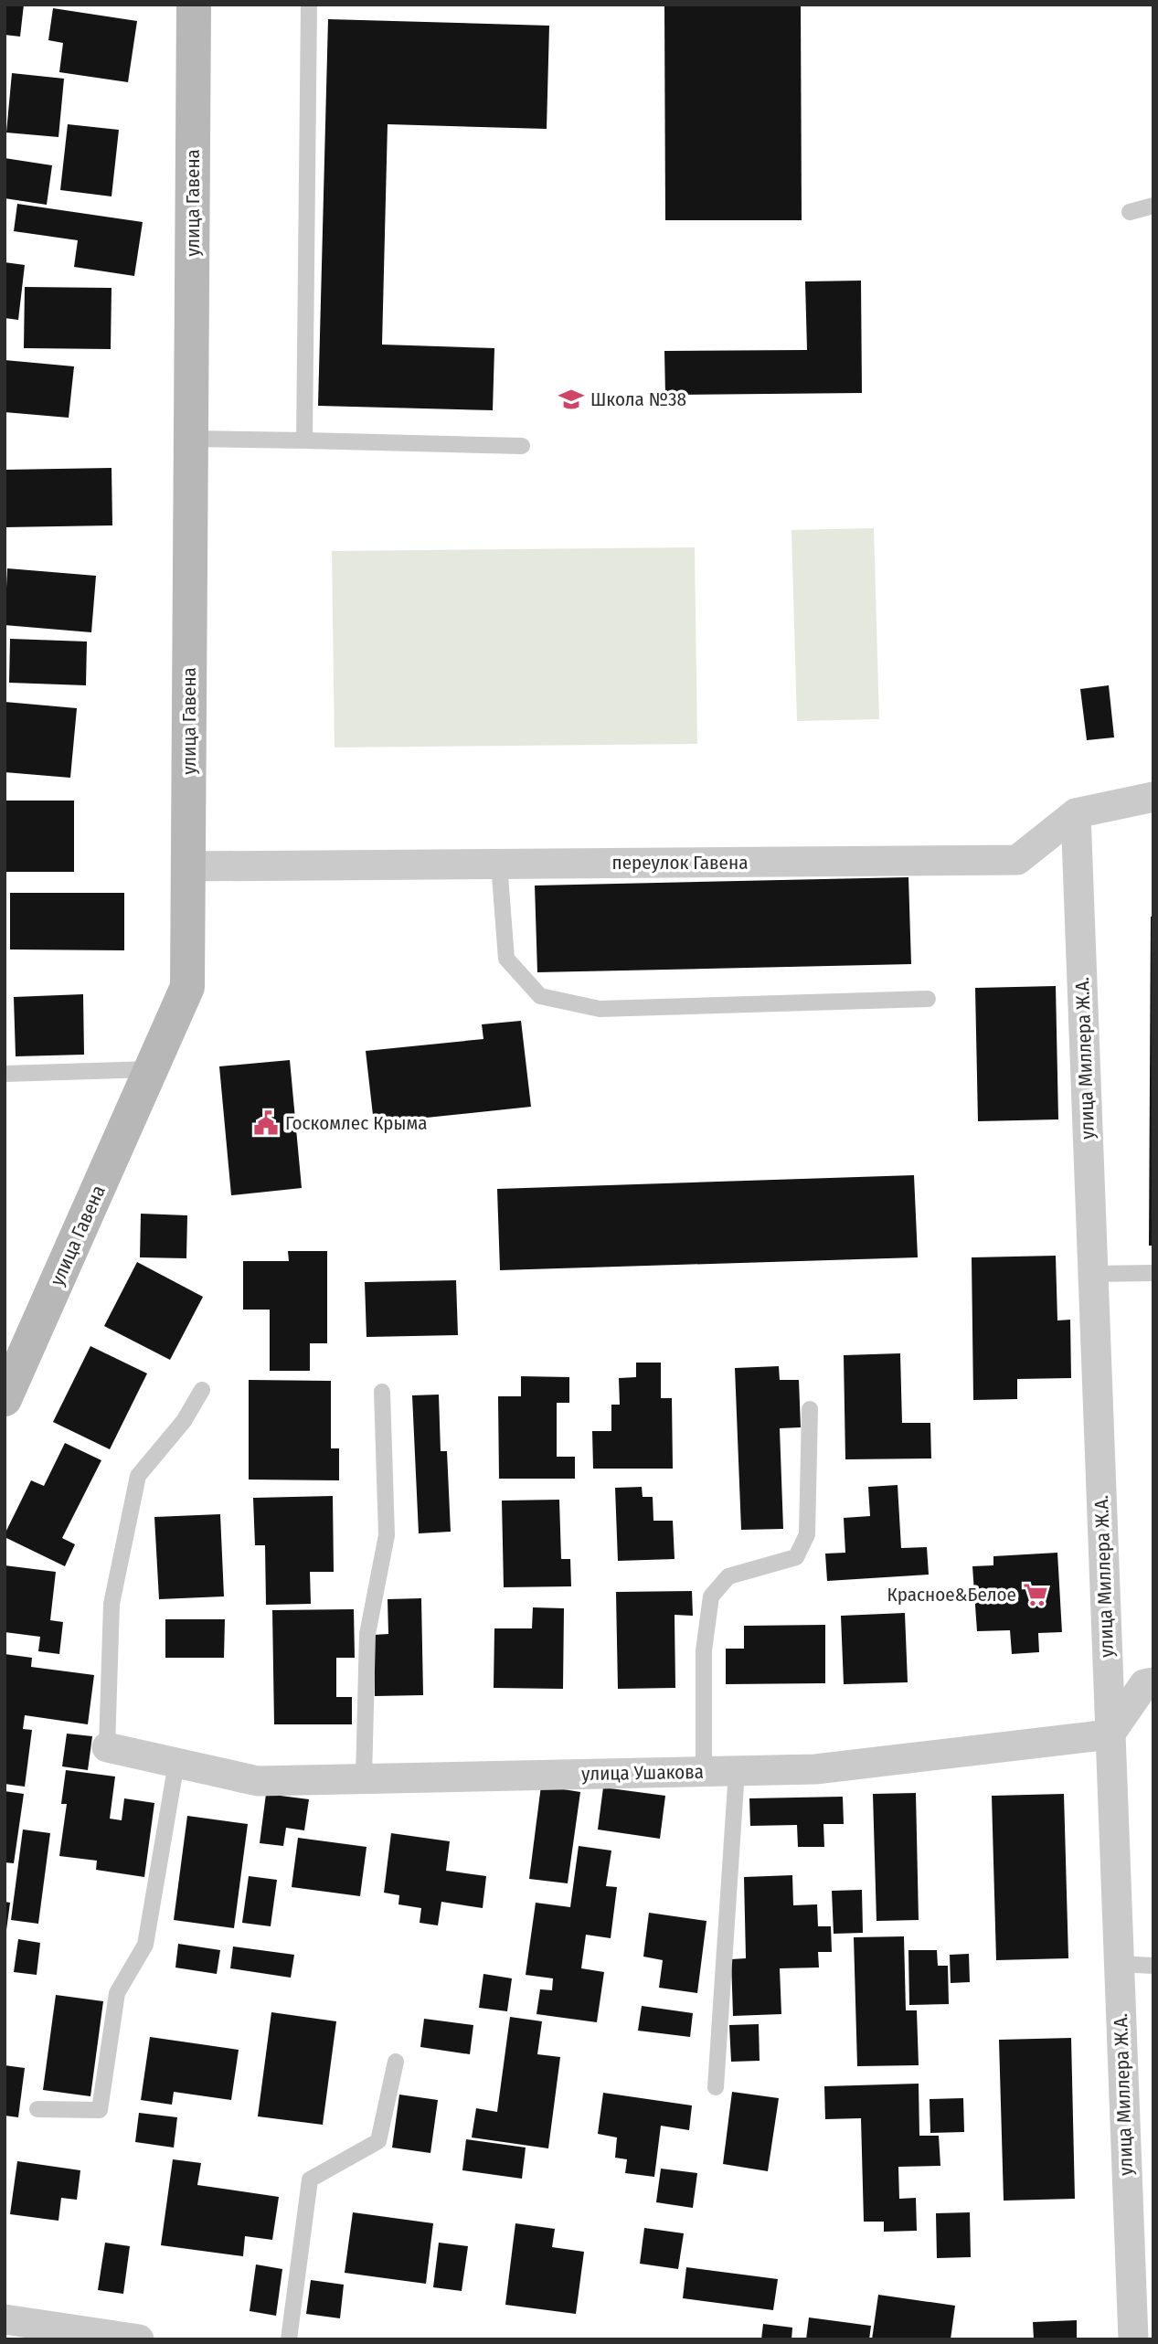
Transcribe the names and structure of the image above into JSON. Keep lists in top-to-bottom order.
{
  "streets": {
    "street": [
      "улица Гавена",
      "переулок Гавена",
      "улица Миллера Ж.А.",
      "улица Ушакова"
    ]
  },
  "crossings": [
    ["улица Гавена", "переулок Гавена"],
    ["переулок Гавена", "улица Миллера Ж.А."],
    ["улица Миллера Ж.А.", "улица Ушакова"]
  ],
  "places": {
    "school or university": ["Школа №38"],
    "public building": ["Госкомлес Крыма"],
    "supermarket": ["Красное&Белое"]
  }
}
